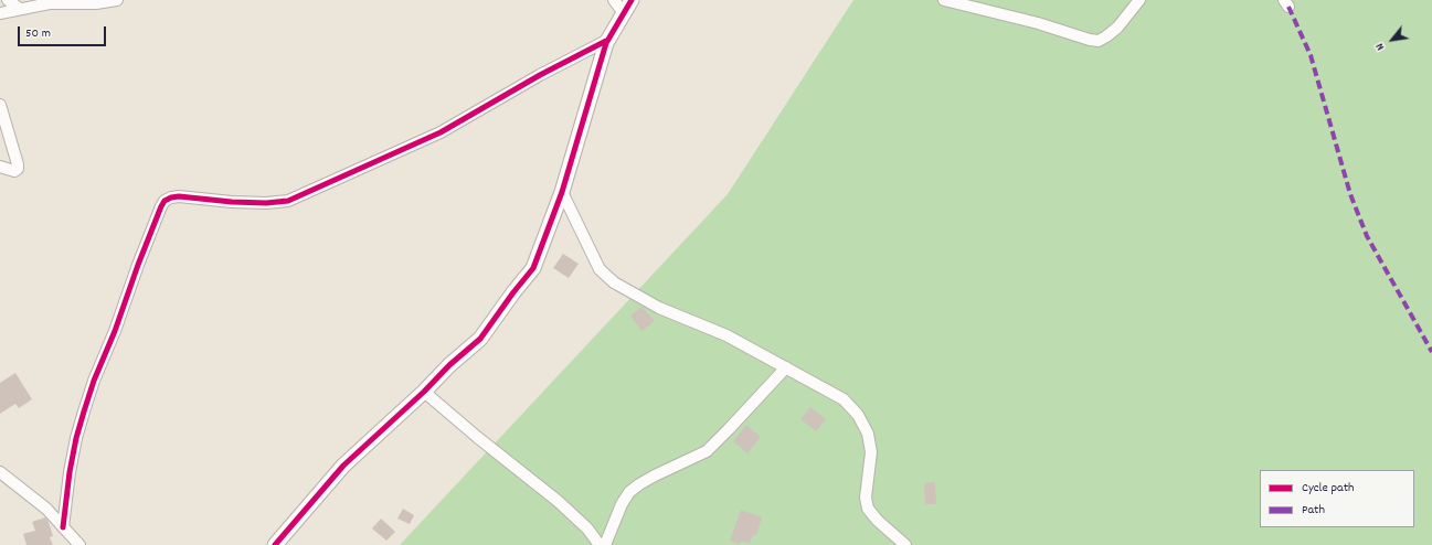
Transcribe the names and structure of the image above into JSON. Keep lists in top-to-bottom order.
{
  "legend": ["Cycle path", "Path"],
  "scale_bar": "50 m",
  "north": "bottom left"
}
